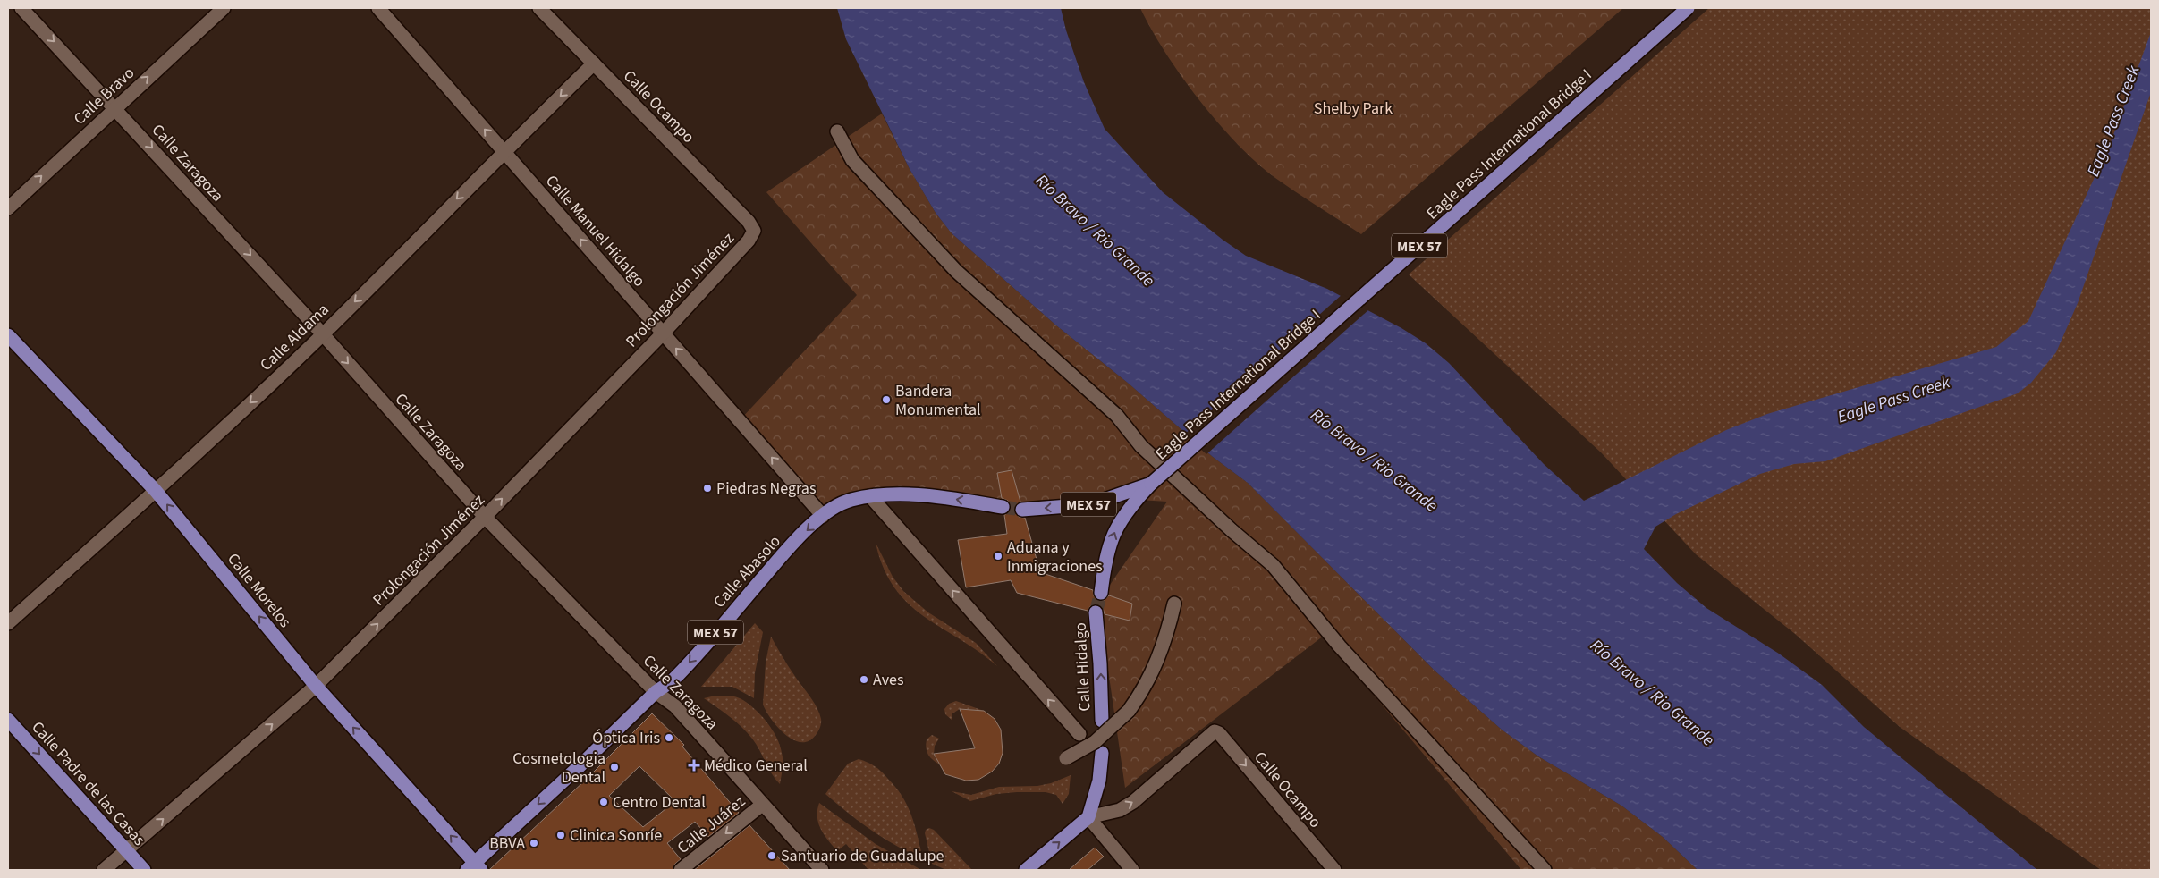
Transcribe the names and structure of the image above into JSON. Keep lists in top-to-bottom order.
{
  "streets": {
    "main road": [
      "Eagle Pass International Bridge I",
      "MEX 57",
      "Calle Abasolo",
      "Calle Morelos",
      "Calle Hidalgo",
      "Calle Padre de las Casas"
    ],
    "street": [
      "Calle Bravo",
      "Calle Ocampo",
      "Calle Zaragoza",
      "Calle Manuel Hidalgo",
      "Prolongación Jiménez",
      "Calle Aldama",
      "Calle Juárez"
    ]
  },
  "crossings": [
    ["Calle Bravo", "Calle Zaragoza"],
    ["Calle Ocampo", "Prolongación Jiménez"],
    ["Calle Ocampo", "Calle Aldama"],
    ["Eagle Pass International Bridge I", "MEX 57"],
    ["Calle Zaragoza", "Prolongación Jiménez"],
    ["Calle Zaragoza", "Calle Aldama"],
    ["Calle Zaragoza", "Calle Abasolo"],
    ["Calle Zaragoza", "Calle Juárez"],
    ["Calle Manuel Hidalgo", "Prolongación Jiménez"],
    ["Calle Manuel Hidalgo", "Calle Aldama"],
    ["Calle Manuel Hidalgo", "Calle Abasolo"],
    ["Prolongación Jiménez", "Calle Morelos"],
    ["Prolongación Jiménez", "Calle Padre de las Casas"],
    ["Calle Aldama", "Calle Morelos"],
    ["Calle Abasolo", "Calle Morelos"]
  ],
  "one_way": [
    "Calle Bravo",
    "Calle Zaragoza",
    "Calle Manuel Hidalgo",
    "Prolongación Jiménez",
    "Calle Aldama",
    "Calle Abasolo",
    "Calle Morelos",
    "Calle Hidalgo",
    "Calle Padre de las Casas",
    "Calle Juárez"
  ],
  "water": ["Eagle Pass Creek", "Río Bravo / Rio Grande"],
  "parks": ["Shelby Park"],
  "places": {
    "other": [
      "Bandera Monumental",
      "Piedras Negras",
      "Aduana y Inmigraciones",
      "Aves",
      "Óptica Iris",
      "Cosmetologia Dental",
      "Centro Dental",
      "Clinica Sonríe",
      "BBVA",
      "Santuario de Guadalupe"
    ],
    "health": ["Médico General"]
  }
}
